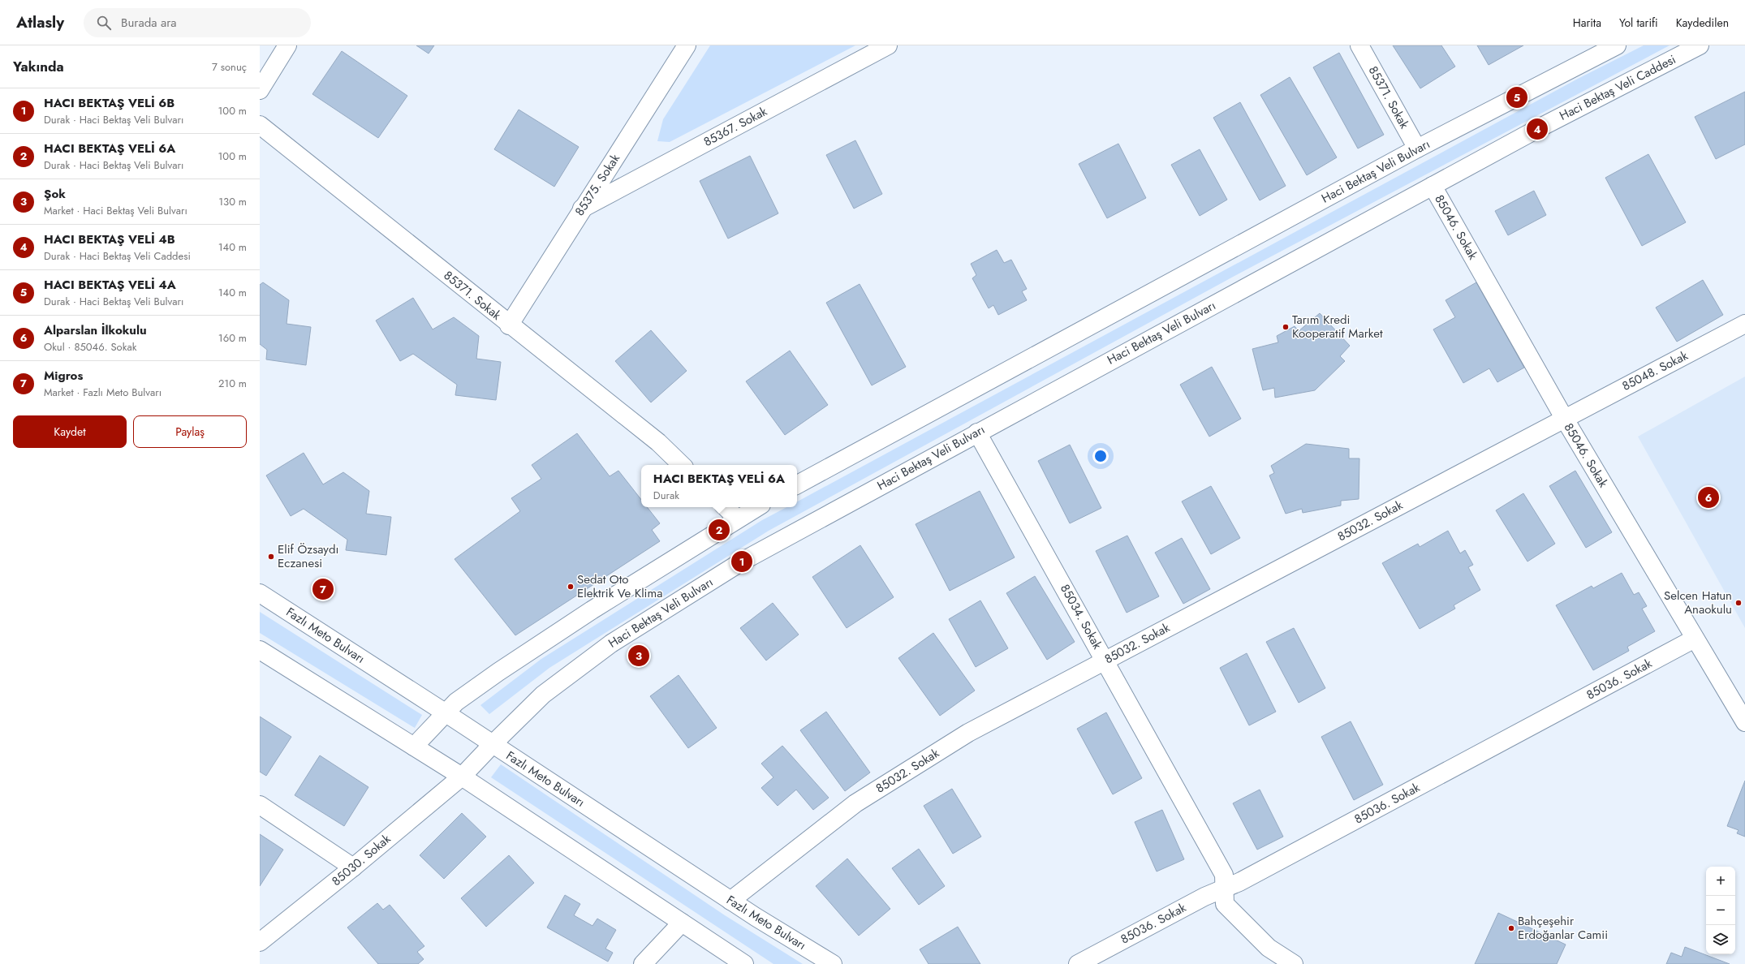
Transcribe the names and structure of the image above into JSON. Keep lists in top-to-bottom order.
{
  "streets": {
    "street": [
      "Haci Bektaş Veli Caddesi",
      "85371. Sokak",
      "85367. Sokak",
      "Haci Bektaş Veli Bulvarı",
      "85375. Sokak",
      "85046. Sokak",
      "85048. Sokak",
      "85032. Sokak",
      "85034. Sokak",
      "Fazlı Meto Bulvarı",
      "85036. Sokak",
      "85030. Sokak"
    ]
  },
  "crossings": [
    ["Haci Bektaş Veli Caddesi", "Haci Bektaş Veli Bulvarı"],
    ["Haci Bektaş Veli Caddesi", "85046. Sokak"],
    ["85371. Sokak", "Haci Bektaş Veli Bulvarı"],
    ["85371. Sokak", "85375. Sokak"],
    ["85367. Sokak", "85375. Sokak"],
    ["Haci Bektaş Veli Bulvarı", "85046. Sokak"],
    ["Haci Bektaş Veli Bulvarı", "85034. Sokak"],
    ["Haci Bektaş Veli Bulvarı", "Fazlı Meto Bulvarı"],
    ["Haci Bektaş Veli Bulvarı", "85030. Sokak"],
    ["85046. Sokak", "85048. Sokak"],
    ["85046. Sokak", "85032. Sokak"],
    ["85046. Sokak", "85036. Sokak"],
    ["85048. Sokak", "85032. Sokak"],
    ["85032. Sokak", "85034. Sokak"],
    ["85032. Sokak", "Fazlı Meto Bulvarı"],
    ["85034. Sokak", "85036. Sokak"]
  ],
  "places": [
    "Tarım Kredi Kooperatif Market",
    "Elif Özsaydı Eczanesi",
    "Sedat Oto Elektrik Ve Klima",
    "Selcen Hatun Anaokulu",
    "Bahçeşehir Erdoğanlar Camii"
  ],
  "page": {
    "header": "Atlasly",
    "search": "Burada ara",
    "nav": ["Harita", "Yol tarifi", "Kaydedilen"],
    "heading": ["Yakında", "7 sonuç"],
    "pins": [
      "5",
      "4",
      "6",
      "2",
      "1",
      "7",
      "3"
    ],
    "list": [
      {
        "mark": "1",
        "name": "HACI BEKTAŞ VELİ 6B",
        "note": "Durak · Haci Bektaş Veli Bulvarı",
        "value": "100 m"
      },
      {
        "mark": "2",
        "name": "HACI BEKTAŞ VELİ 6A",
        "note": "Durak · Haci Bektaş Veli Bulvarı",
        "value": "100 m"
      },
      {
        "mark": "3",
        "name": "Şok",
        "note": "Market · Haci Bektaş Veli Bulvarı",
        "value": "130 m"
      },
      {
        "mark": "4",
        "name": "HACI BEKTAŞ VELİ 4B",
        "note": "Durak · Haci Bektaş Veli Caddesi",
        "value": "140 m"
      },
      {
        "mark": "5",
        "name": "HACI BEKTAŞ VELİ 4A",
        "note": "Durak · Haci Bektaş Veli Bulvarı",
        "value": "140 m"
      },
      {
        "mark": "6",
        "name": "Alparslan İlkokulu",
        "note": "Okul · 85046. Sokak",
        "value": "160 m"
      },
      {
        "mark": "7",
        "name": "Migros",
        "note": "Market · Fazlı Meto Bulvarı",
        "value": "210 m"
      }
    ],
    "buttons": ["Kaydet", "Paylaş"],
    "popup": ["HACI BEKTAŞ VELİ 6A", "Durak"],
    "map_buttons": ["+", "−"]
  }
}
